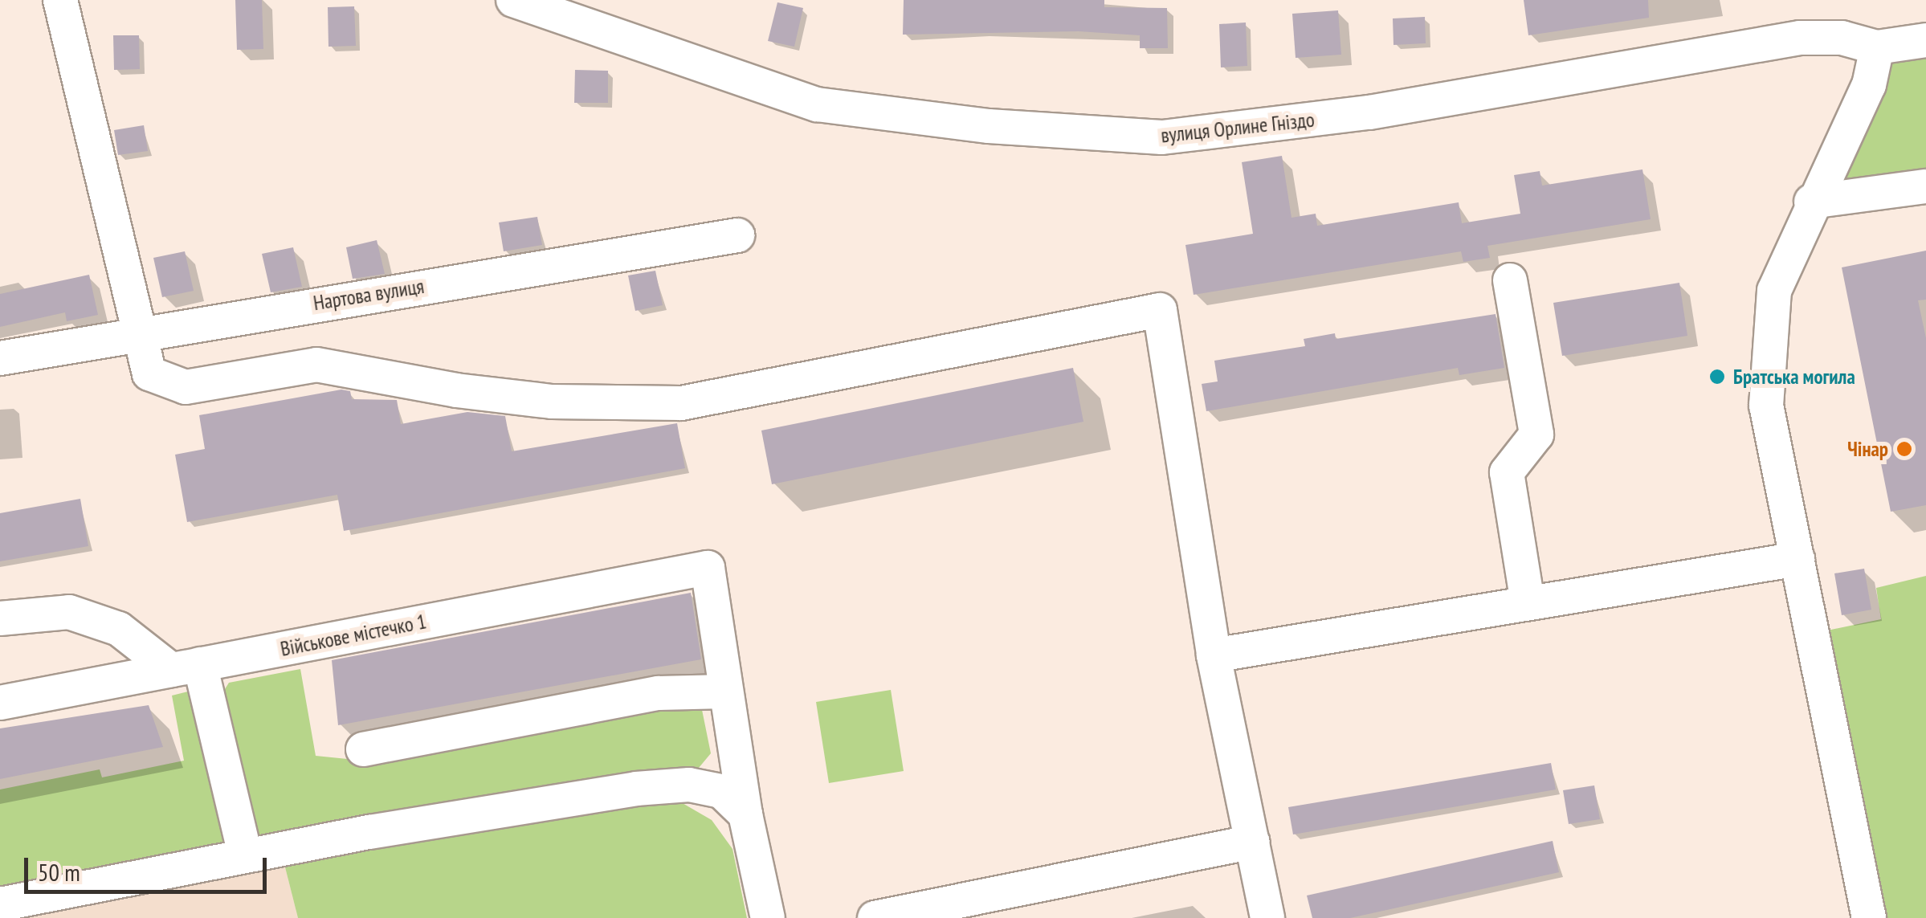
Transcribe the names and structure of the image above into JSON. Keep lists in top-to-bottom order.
{
  "streets": {
    "street": ["вулиця Орлине Гніздо", "Нартова вулиця", "Військове містечко 1"]
  },
  "places": ["Братська могила", "Чінар"],
  "scale_bar": "50 m"
}
